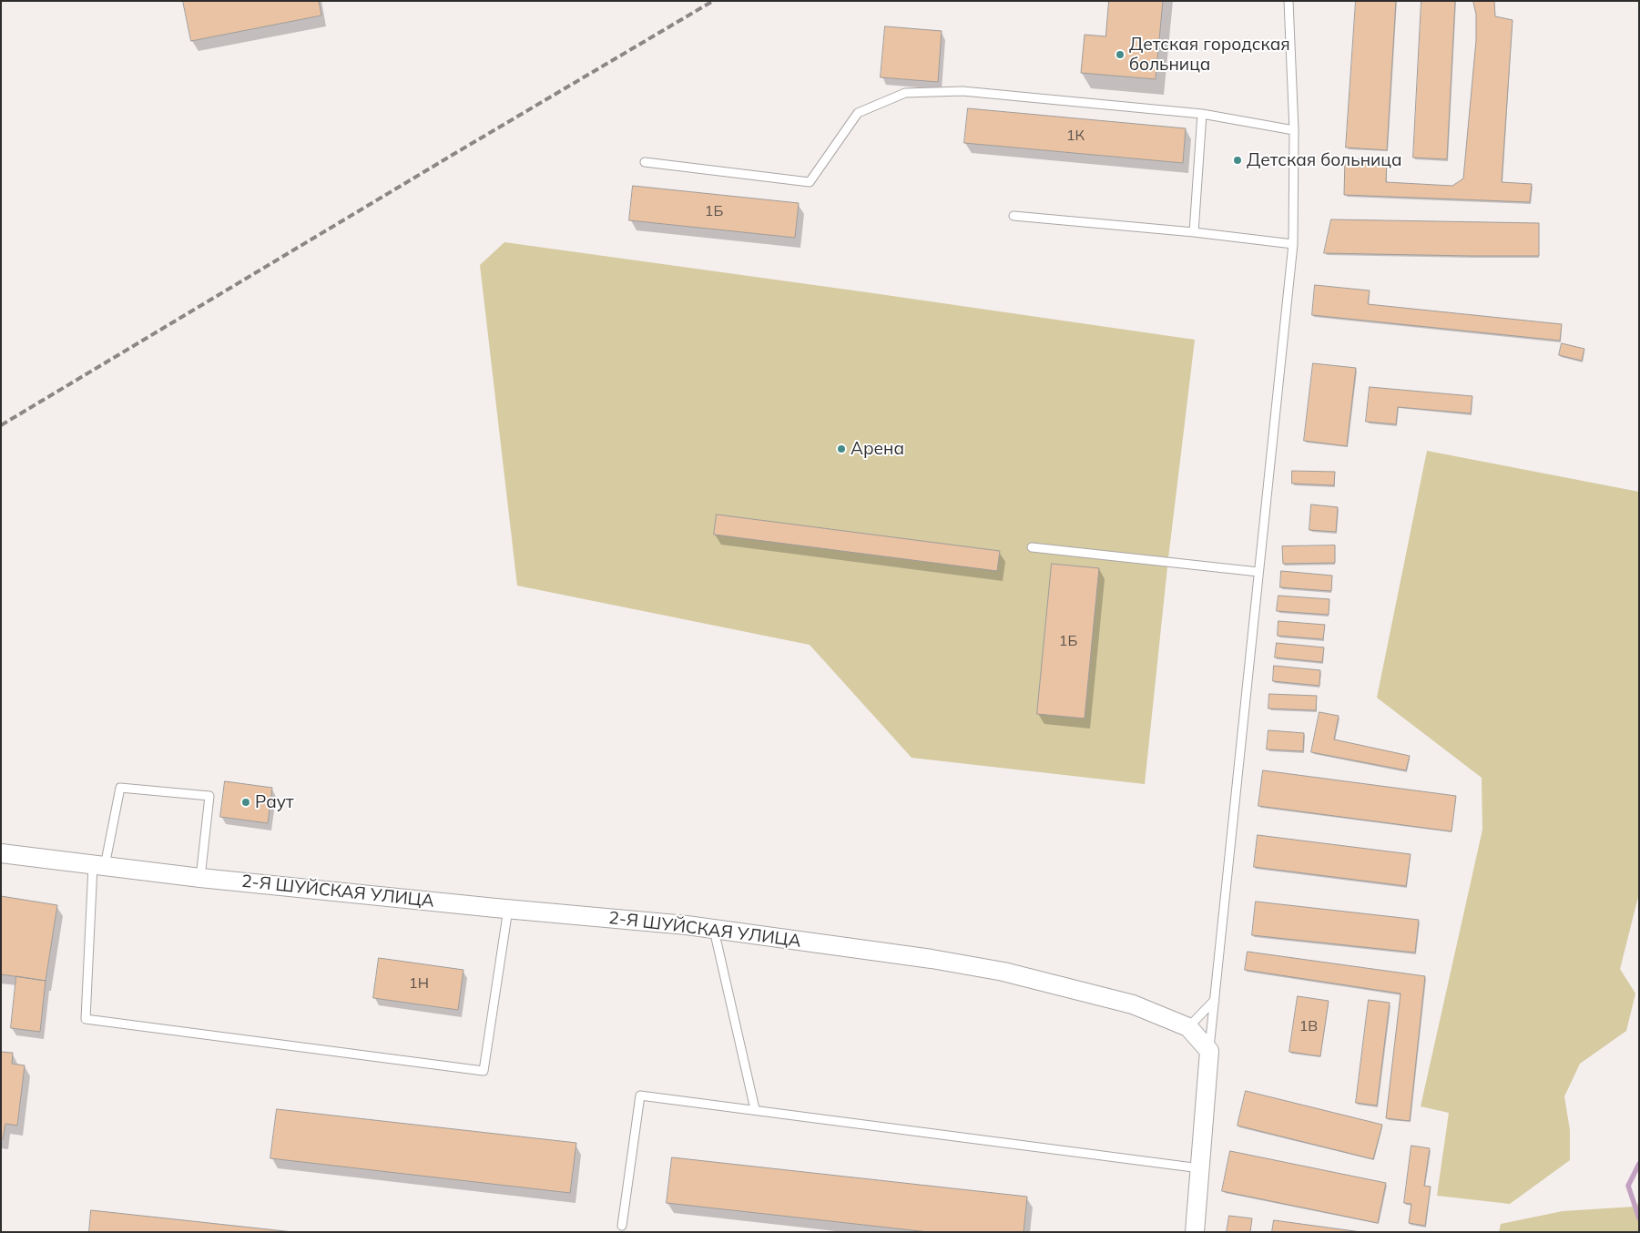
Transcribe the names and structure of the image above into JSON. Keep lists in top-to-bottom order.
{
  "streets": {
    "street": ["2-Я ШУЙСКАЯ УЛИЦА"]
  },
  "places": [
    "Детская городская больница",
    "Детская больница",
    "Арена",
    "Раут"
  ],
  "house_numbers": [
    "1К",
    "1Б",
    "1Б",
    "1Н",
    "1В"
  ]
}
